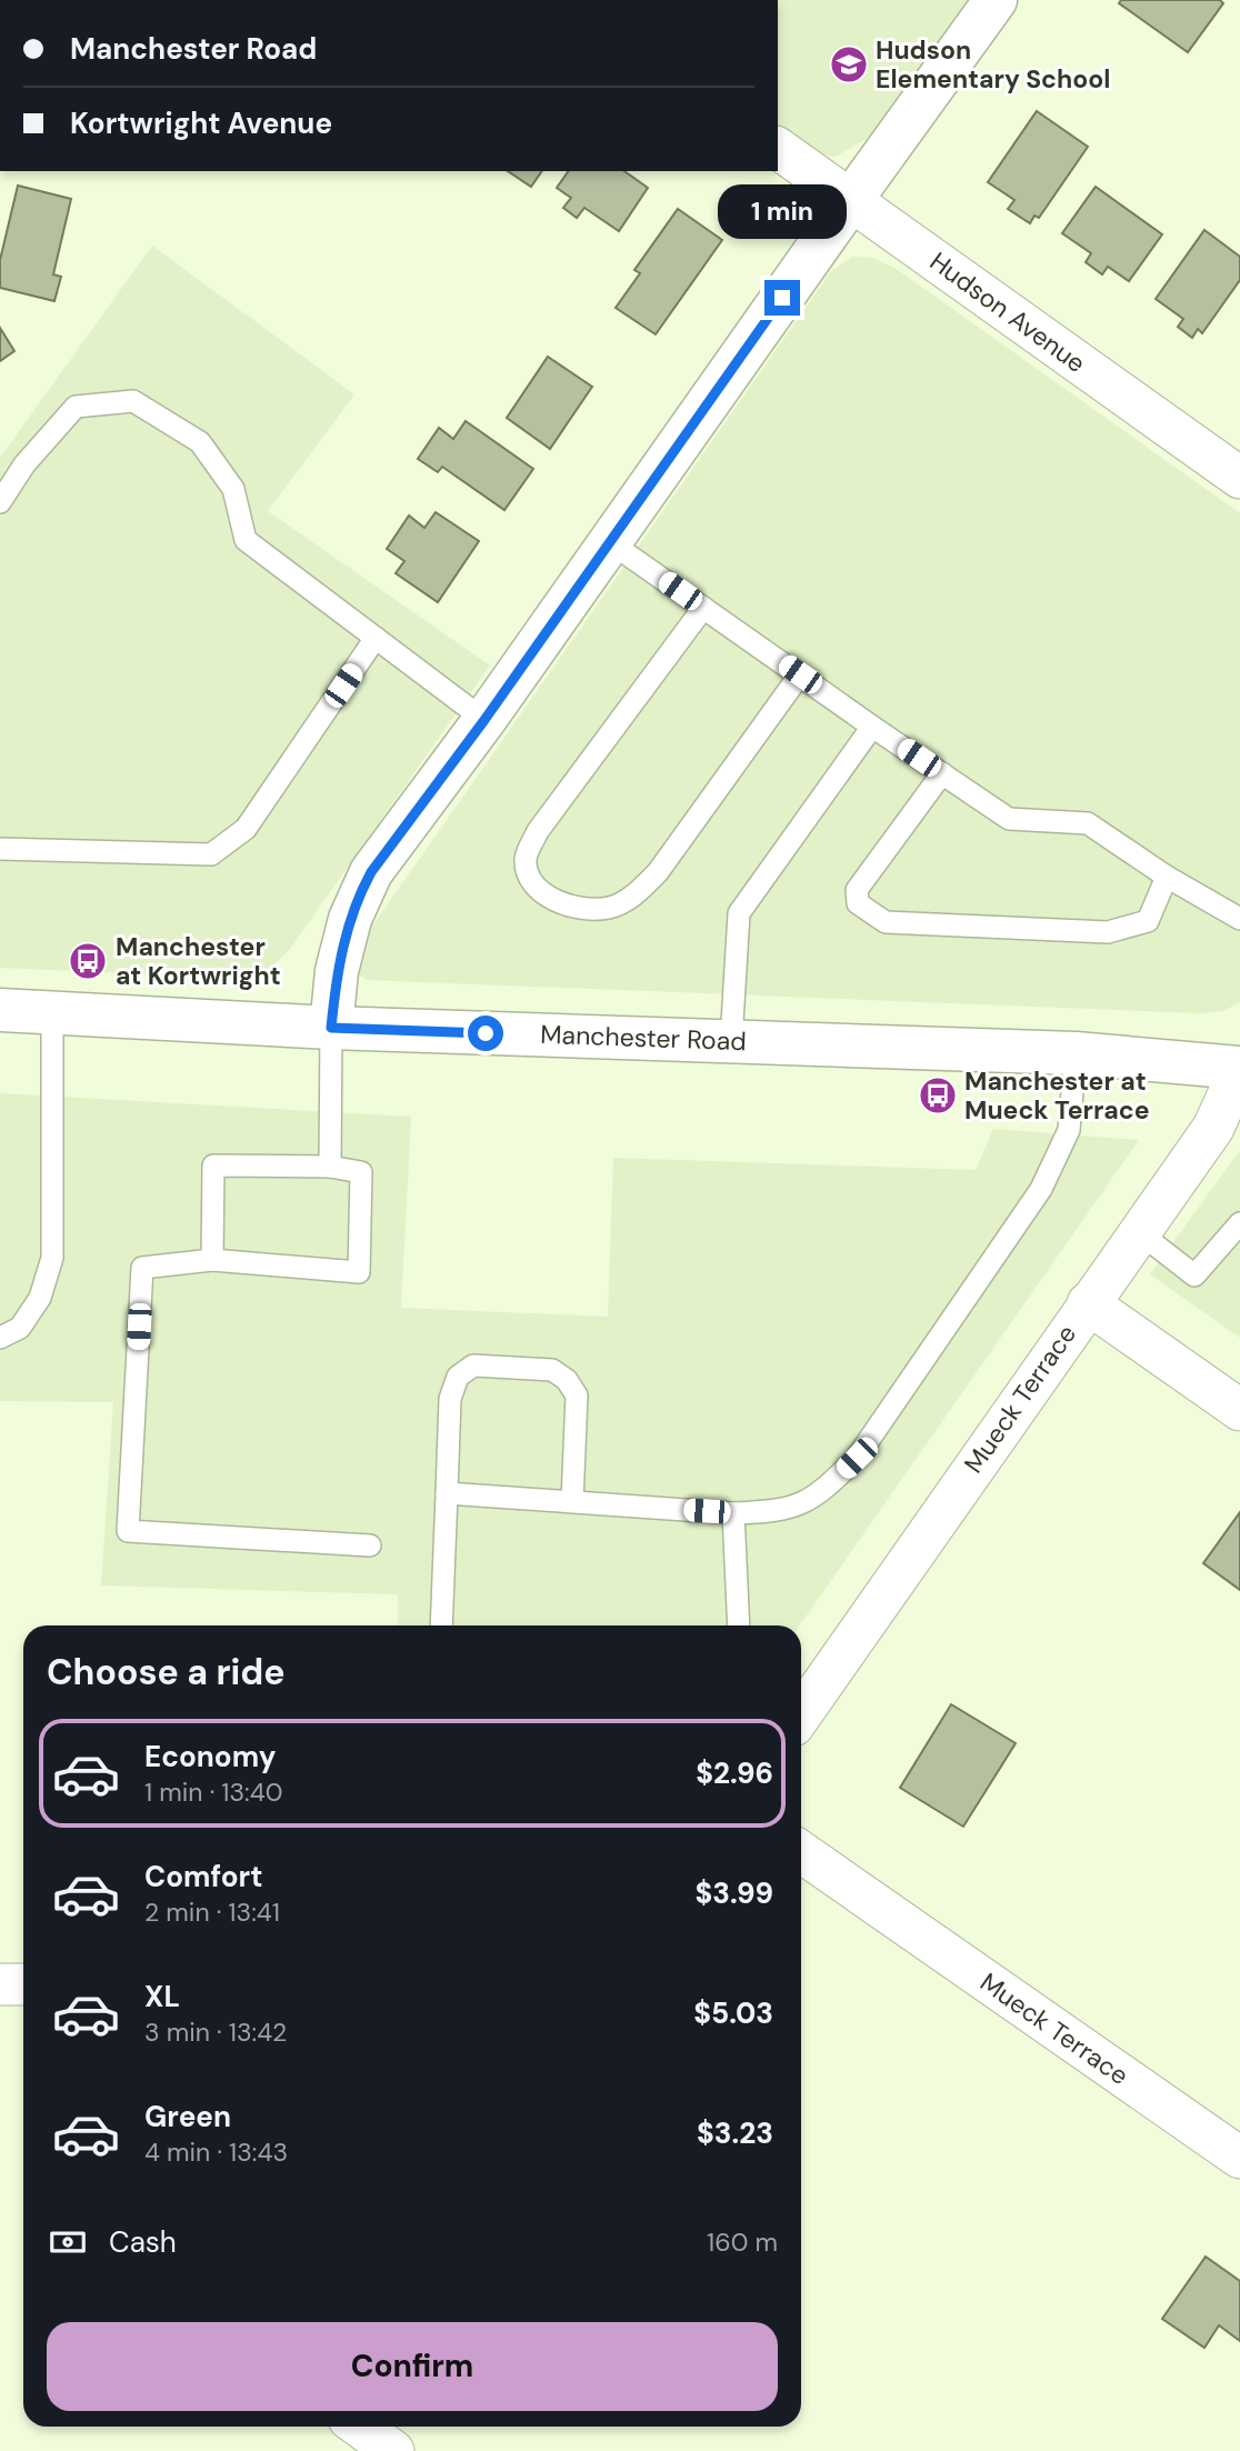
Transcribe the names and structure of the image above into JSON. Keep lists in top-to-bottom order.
{
  "streets": {
    "main road": ["Manchester Road"],
    "street": ["Hudson Avenue", "Mueck Terrace"]
  },
  "crossings": [
    ["Manchester Road", "Mueck Terrace"]
  ],
  "places": {
    "school or university": ["Hudson Elementary School"],
    "bus stop": ["Manchester at Kortwright", "Manchester at Mueck Terrace"]
  },
  "page": {
    "banner": ["Manchester Road", "Kortwright Avenue"],
    "bubble": "1 min",
    "heading": "Choose a ride",
    "list": [
      {
        "name": "Economy",
        "note": "1 min · 13:40",
        "value": "$2.96"
      },
      {
        "name": "Comfort",
        "note": "2 min · 13:41",
        "value": "$3.99"
      },
      {
        "name": "XL",
        "note": "3 min · 13:42",
        "value": "$5.03"
      },
      {
        "name": "Green",
        "note": "4 min · 13:43",
        "value": "$3.23"
      }
    ],
    "pay": ["Cash", "160 m"],
    "buttons": "Confirm"
  }
}
